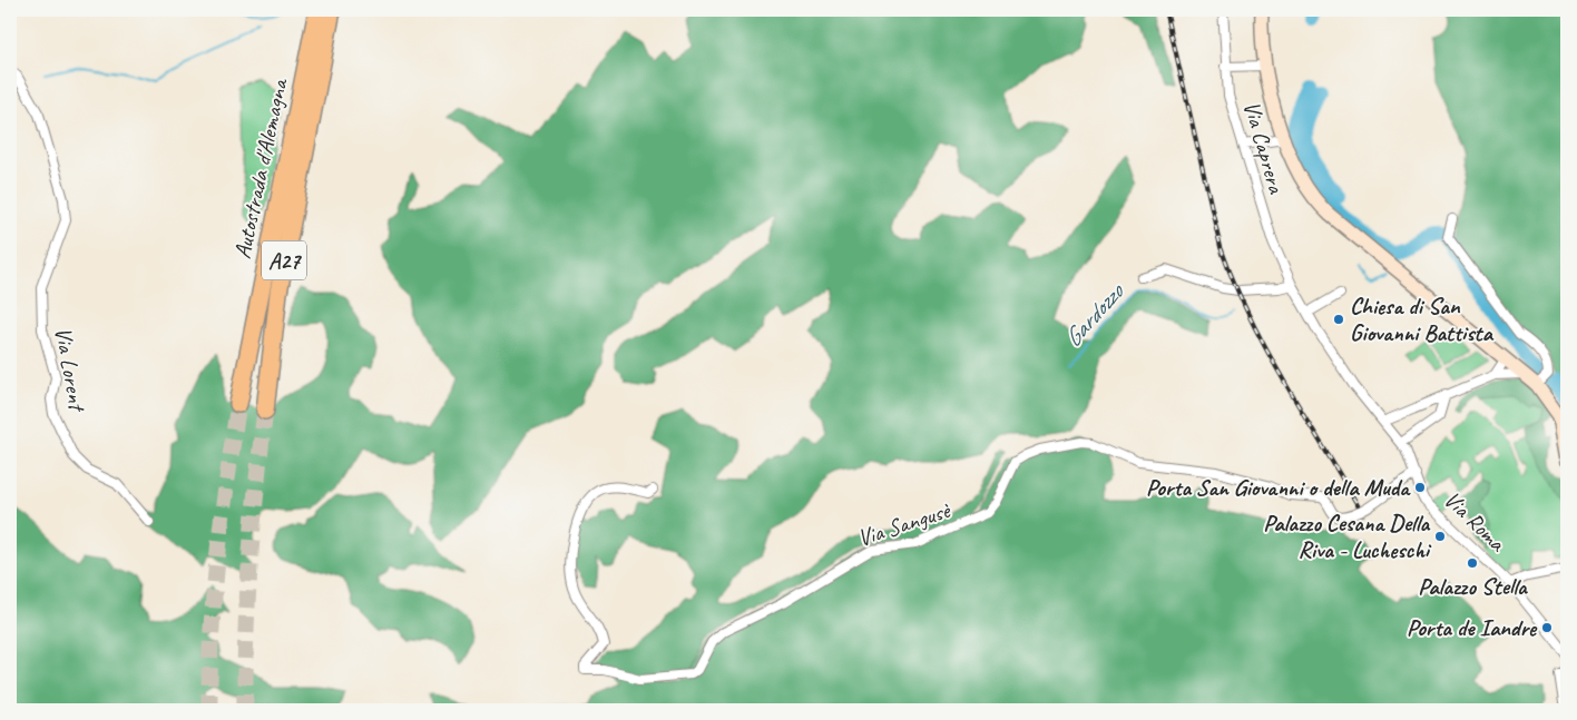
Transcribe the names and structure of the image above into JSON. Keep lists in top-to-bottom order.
{
  "streets": {
    "highway": ["Autostrada d'Alemagna", "A27"],
    "street": [
      "Via Caprera",
      "Via Lorent",
      "Via Roma",
      "Via Sangusè"
    ]
  },
  "crossings": [
    ["Via Caprera", "Via Roma"],
    ["Via Roma", "Via Sangusè"]
  ],
  "water": ["Gardozzo"],
  "places": [
    "Chiesa di San Giovanni Battista",
    "Porta San Giovanni o della Muda",
    "Palazzo Cesana Della Riva - Lucheschi",
    "Palazzo Stella",
    "Porta de Iandre"
  ]
}
